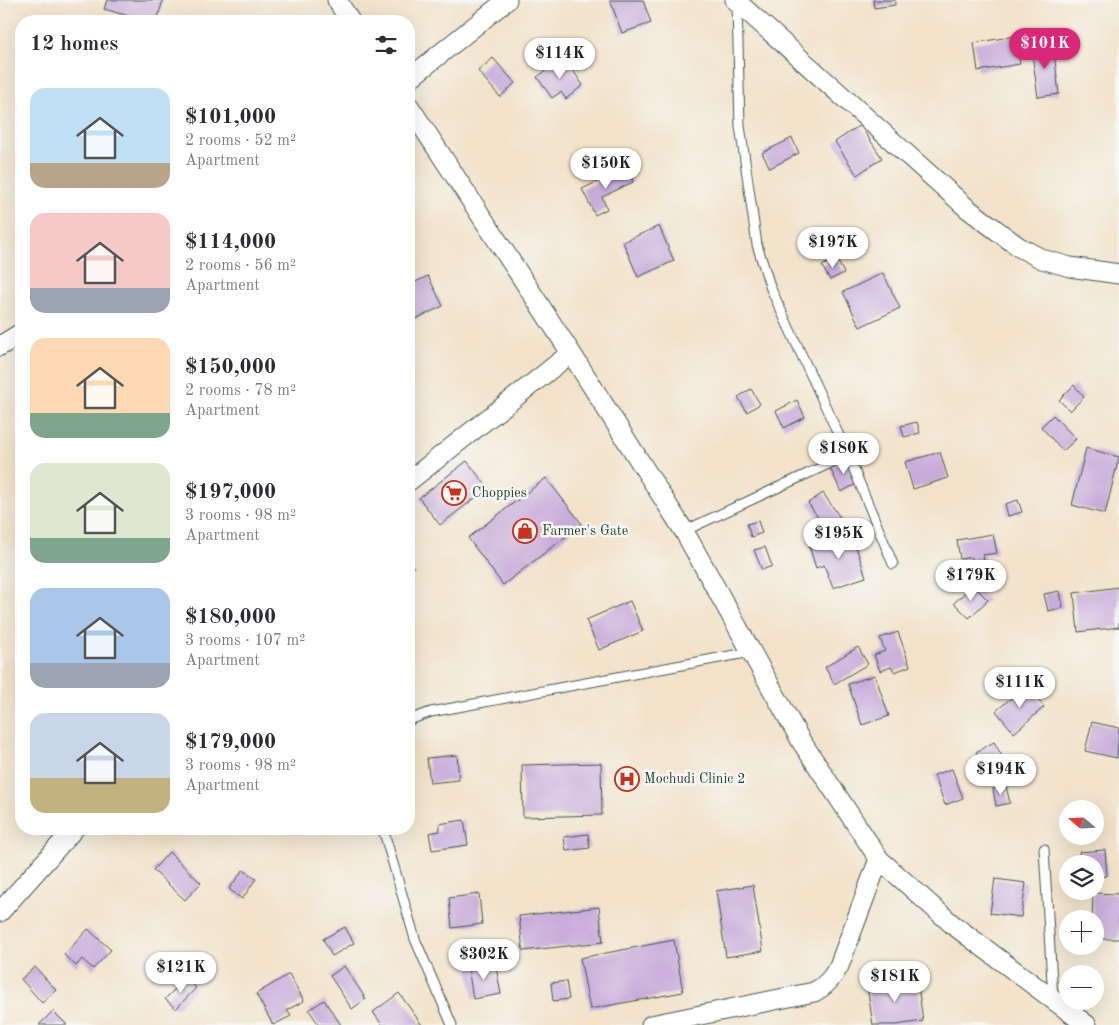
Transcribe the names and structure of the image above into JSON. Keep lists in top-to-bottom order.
{
  "places": {
    "supermarket": ["Choppies"],
    "shop": ["Farmer's Gate"],
    "hospital": ["Mochudi Clinic 2"]
  },
  "north": "left",
  "page": {
    "heading": "12 homes",
    "price": [
      "$101K",
      "$114K",
      "$150K",
      "$197K",
      "$180K",
      "$195K",
      "$179K",
      "$111K",
      "$194K",
      "$302K",
      "$121K",
      "$181K"
    ],
    "list": [
      {
        "name": "$101,000",
        "note": "2 rooms · 52 m² · Apartment"
      },
      {
        "name": "$114,000",
        "note": "2 rooms · 56 m² · Apartment"
      },
      {
        "name": "$150,000",
        "note": "2 rooms · 78 m² · Apartment"
      },
      {
        "name": "$197,000",
        "note": "3 rooms · 98 m² · Apartment"
      },
      {
        "name": "$180,000",
        "note": "3 rooms · 107 m² · Apartment"
      },
      {
        "name": "$179,000",
        "note": "3 rooms · 98 m² · Apartment"
      }
    ],
    "map_buttons": ["+", "−"]
  }
}
